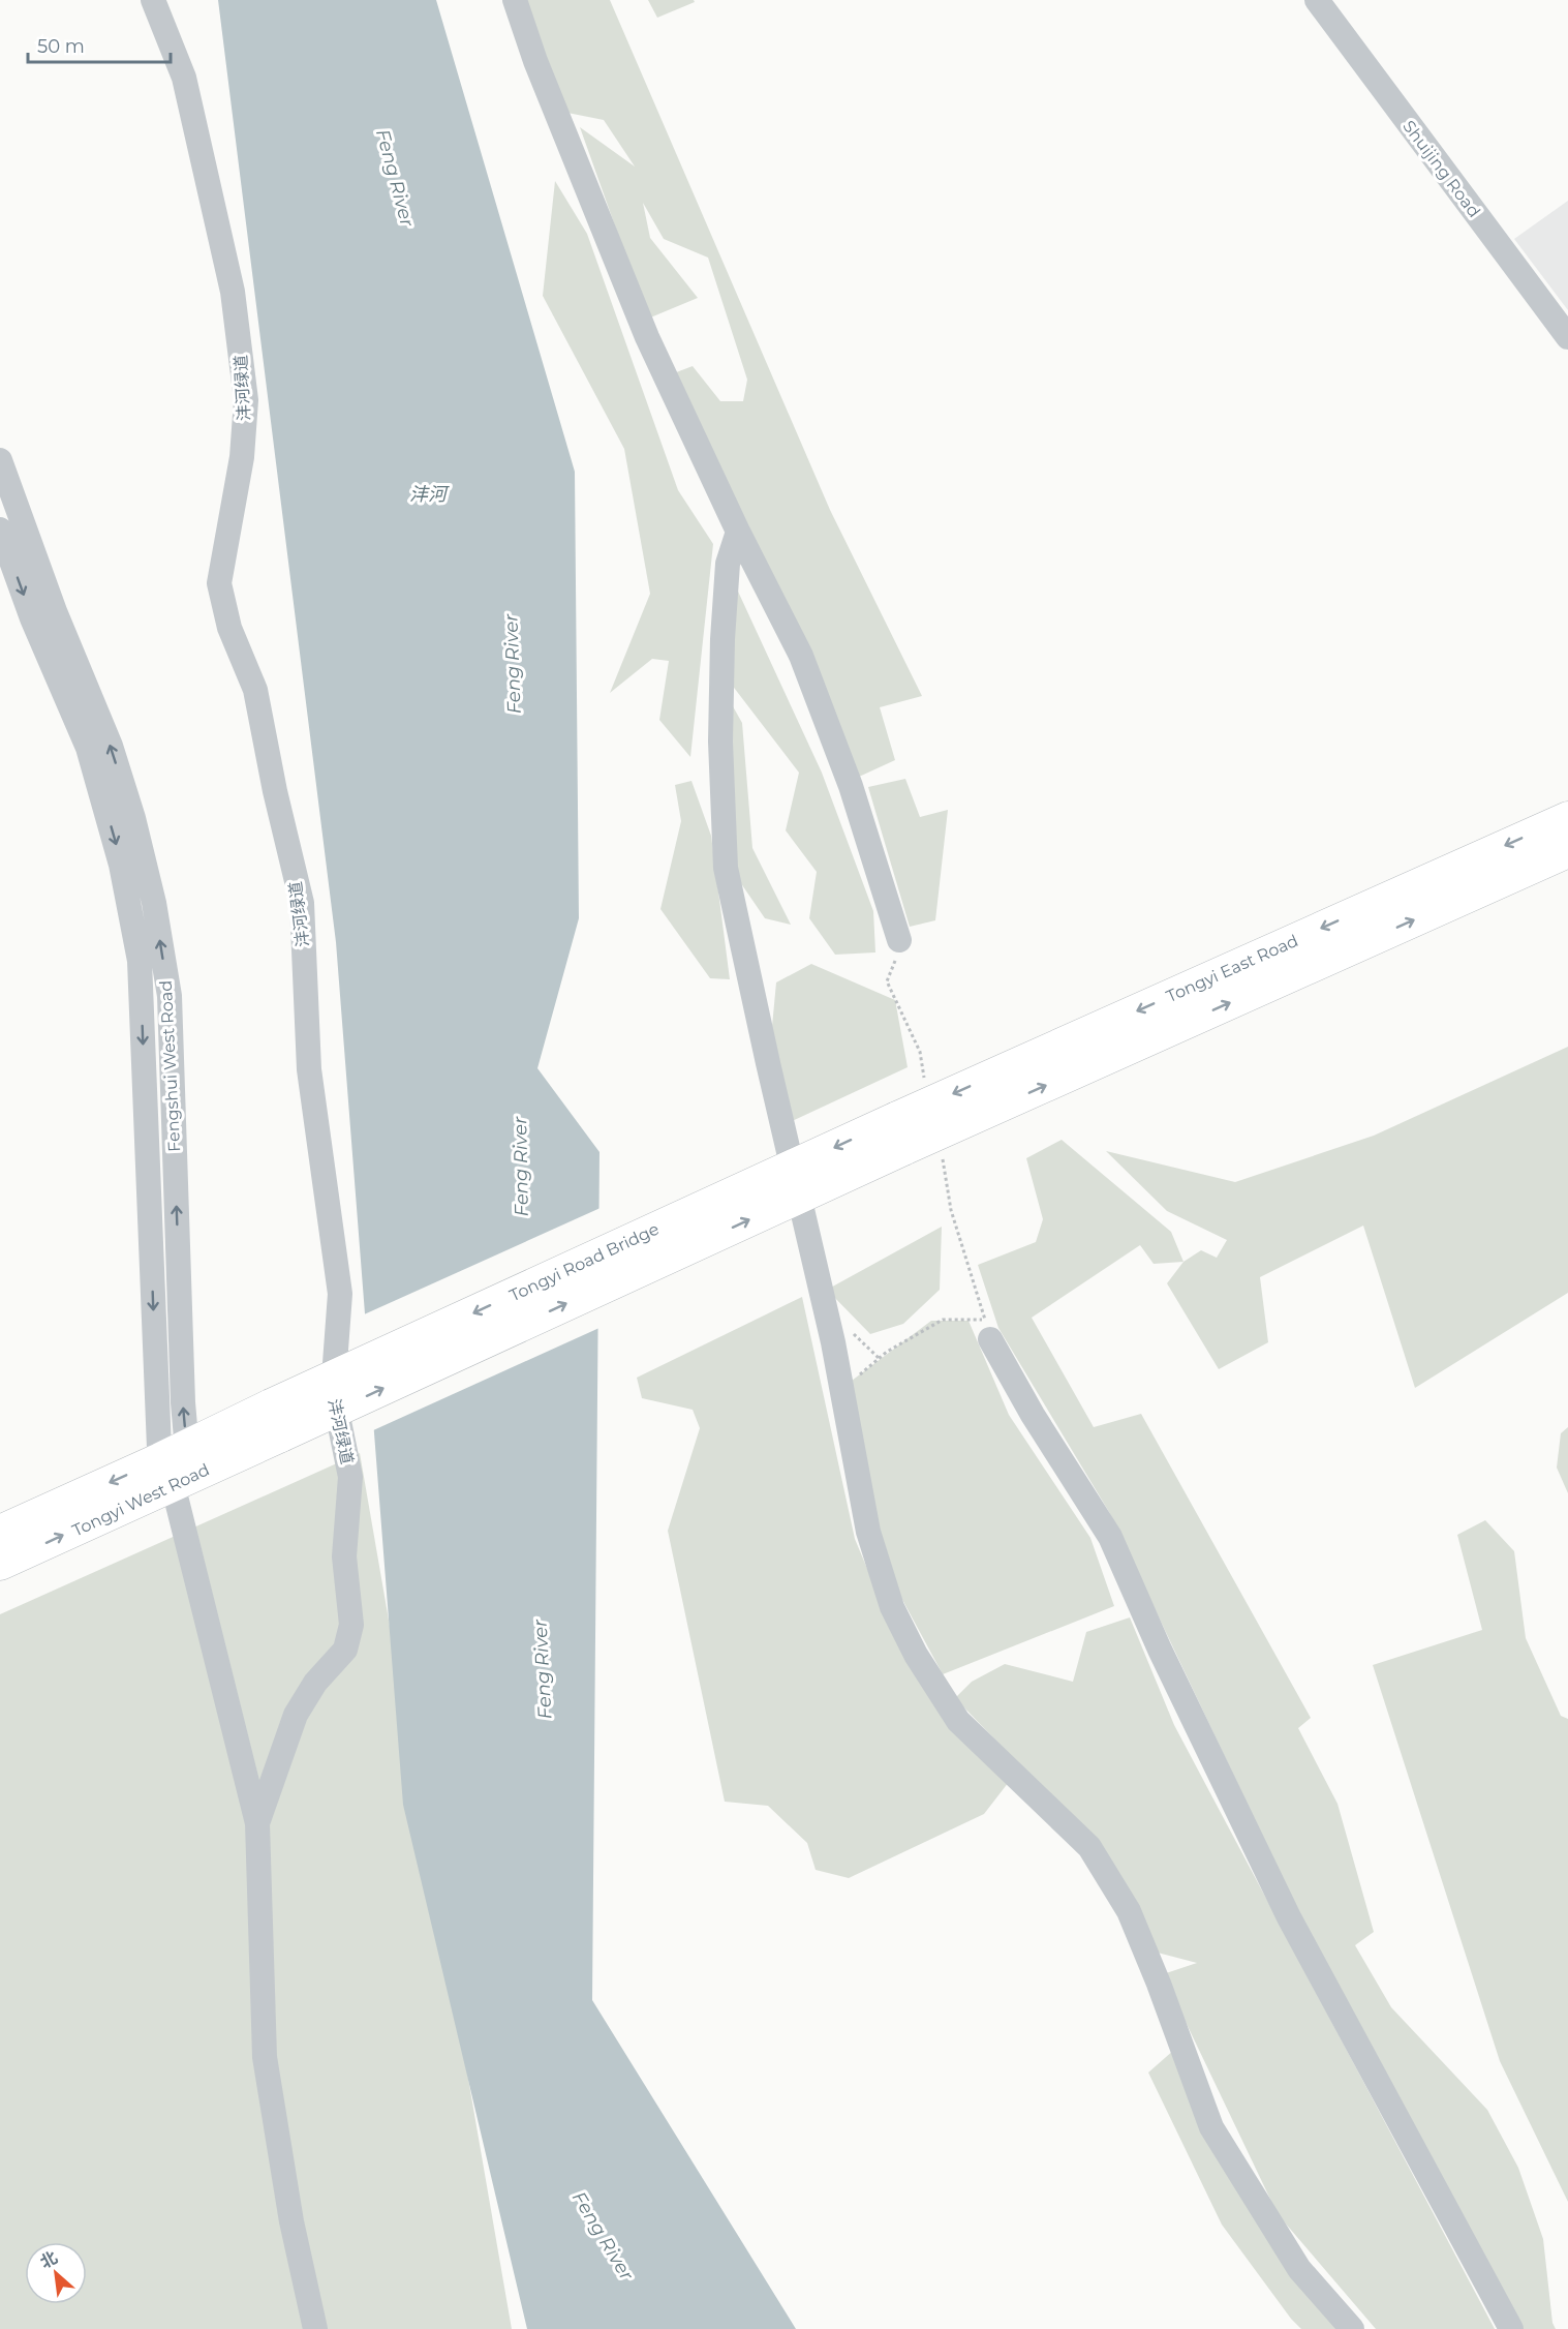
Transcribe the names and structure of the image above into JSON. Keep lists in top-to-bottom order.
{
  "streets": {
    "main road": ["Tongyi East Road", "Tongyi Road Bridge", "Tongyi West Road"],
    "street": ["Shuijing Road", "沣河绿道", "Fengshui West Road"]
  },
  "crossings": [
    ["Tongyi East Road", "Tongyi Road Bridge"],
    ["Fengshui West Road", "Tongyi West Road"],
    ["Tongyi Road Bridge", "Tongyi West Road"]
  ],
  "water": ["Feng River", "沣河"],
  "scale_bar": "50 m",
  "north": "top left"
}
